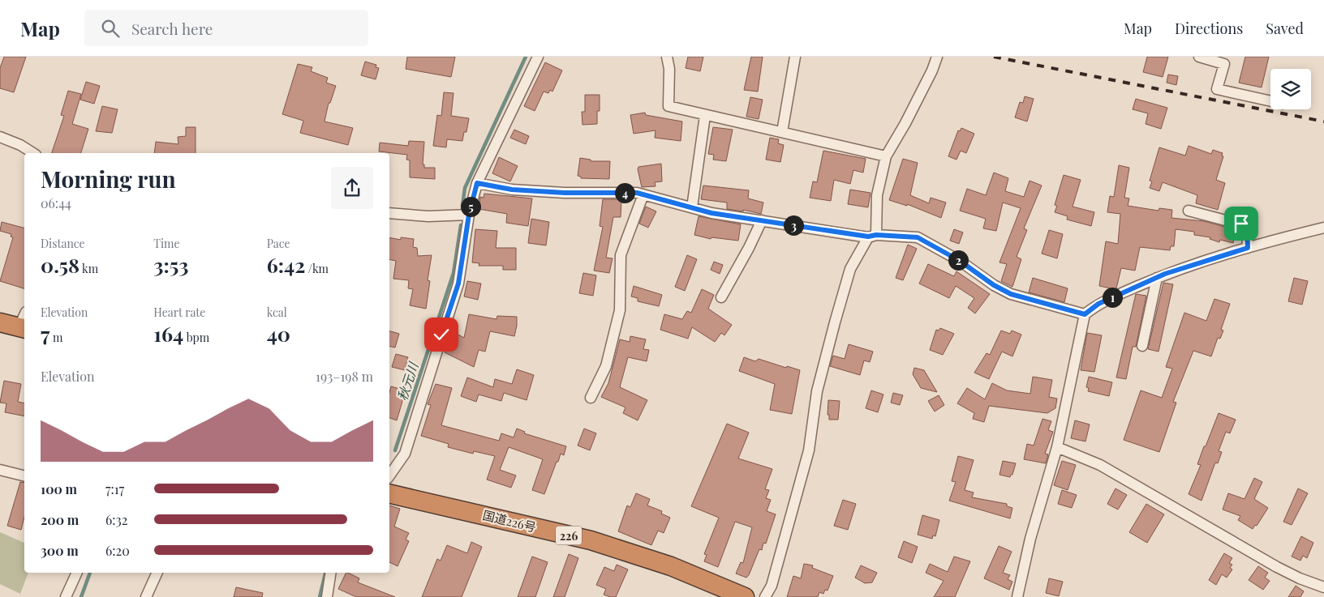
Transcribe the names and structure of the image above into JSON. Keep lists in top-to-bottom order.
{
  "streets": {
    "highway": ["国道226号", "226"]
  },
  "water": ["秋元川"],
  "page": {
    "header": "Map",
    "search": "Search here",
    "nav": ["Map", "Directions", "Saved"],
    "heading": ["Morning run", "06:44"],
    "pins": [
      "4",
      "5",
      "3",
      "2",
      "1"
    ],
    "stats": [
      ["Distance", "0.58 km"],
      ["Time", "3:53"],
      ["Pace", "6:42 /km"],
      ["Elevation", "7 m"],
      ["Heart rate", "164 bpm"],
      ["kcal", "40"]
    ],
    "chart": ["Elevation", "193–198 m"],
    "list": [
      {
        "name": "100 m",
        "note": "7:17"
      },
      {
        "name": "200 m",
        "note": "6:32"
      },
      {
        "name": "300 m",
        "note": "6:20"
      }
    ]
  }
}
